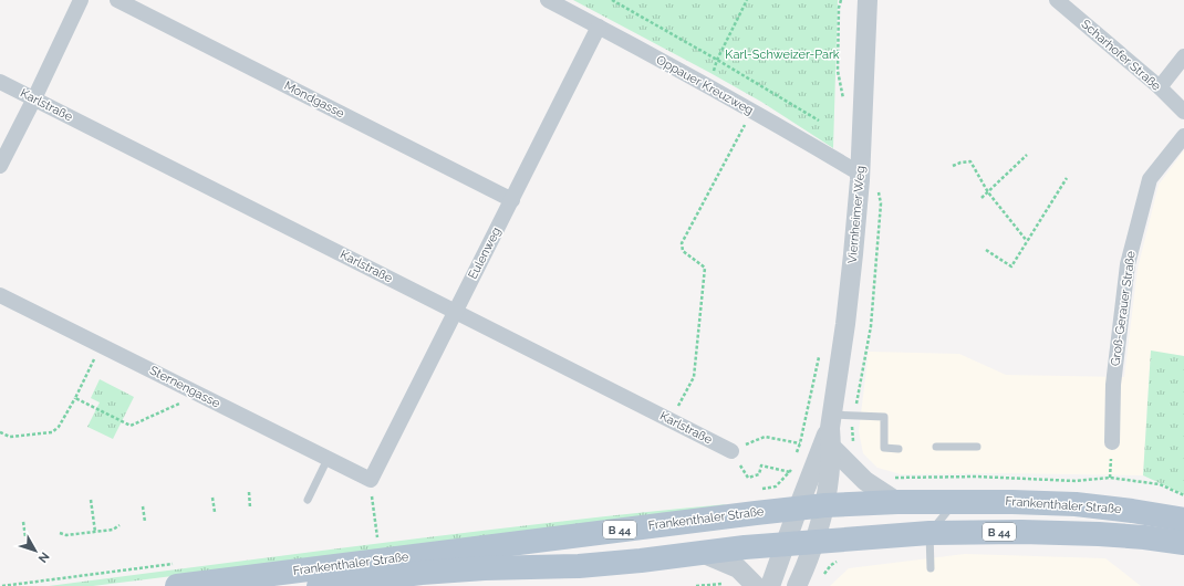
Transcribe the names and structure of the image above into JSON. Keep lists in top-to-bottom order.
{
  "streets": {
    "main road": ["Frankenthaler Straße", "B 44"],
    "street": [
      "Scharhofer Straße",
      "Oppauer Kreuzweg",
      "Mondgasse",
      "Karlstraße",
      "Viernheimer Weg",
      "Eulenweg",
      "Groß-Gerauer Straße",
      "Sternengasse"
    ]
  },
  "crossings": [
    ["Oppauer Kreuzweg", "Viernheimer Weg"],
    ["Oppauer Kreuzweg", "Eulenweg"],
    ["Mondgasse", "Eulenweg"],
    ["Karlstraße", "Eulenweg"],
    ["Viernheimer Weg", "Frankenthaler Straße"],
    ["Eulenweg", "Sternengasse"]
  ],
  "parks": ["Karl-Schweizer-Park"],
  "north": "bottom right"
}
